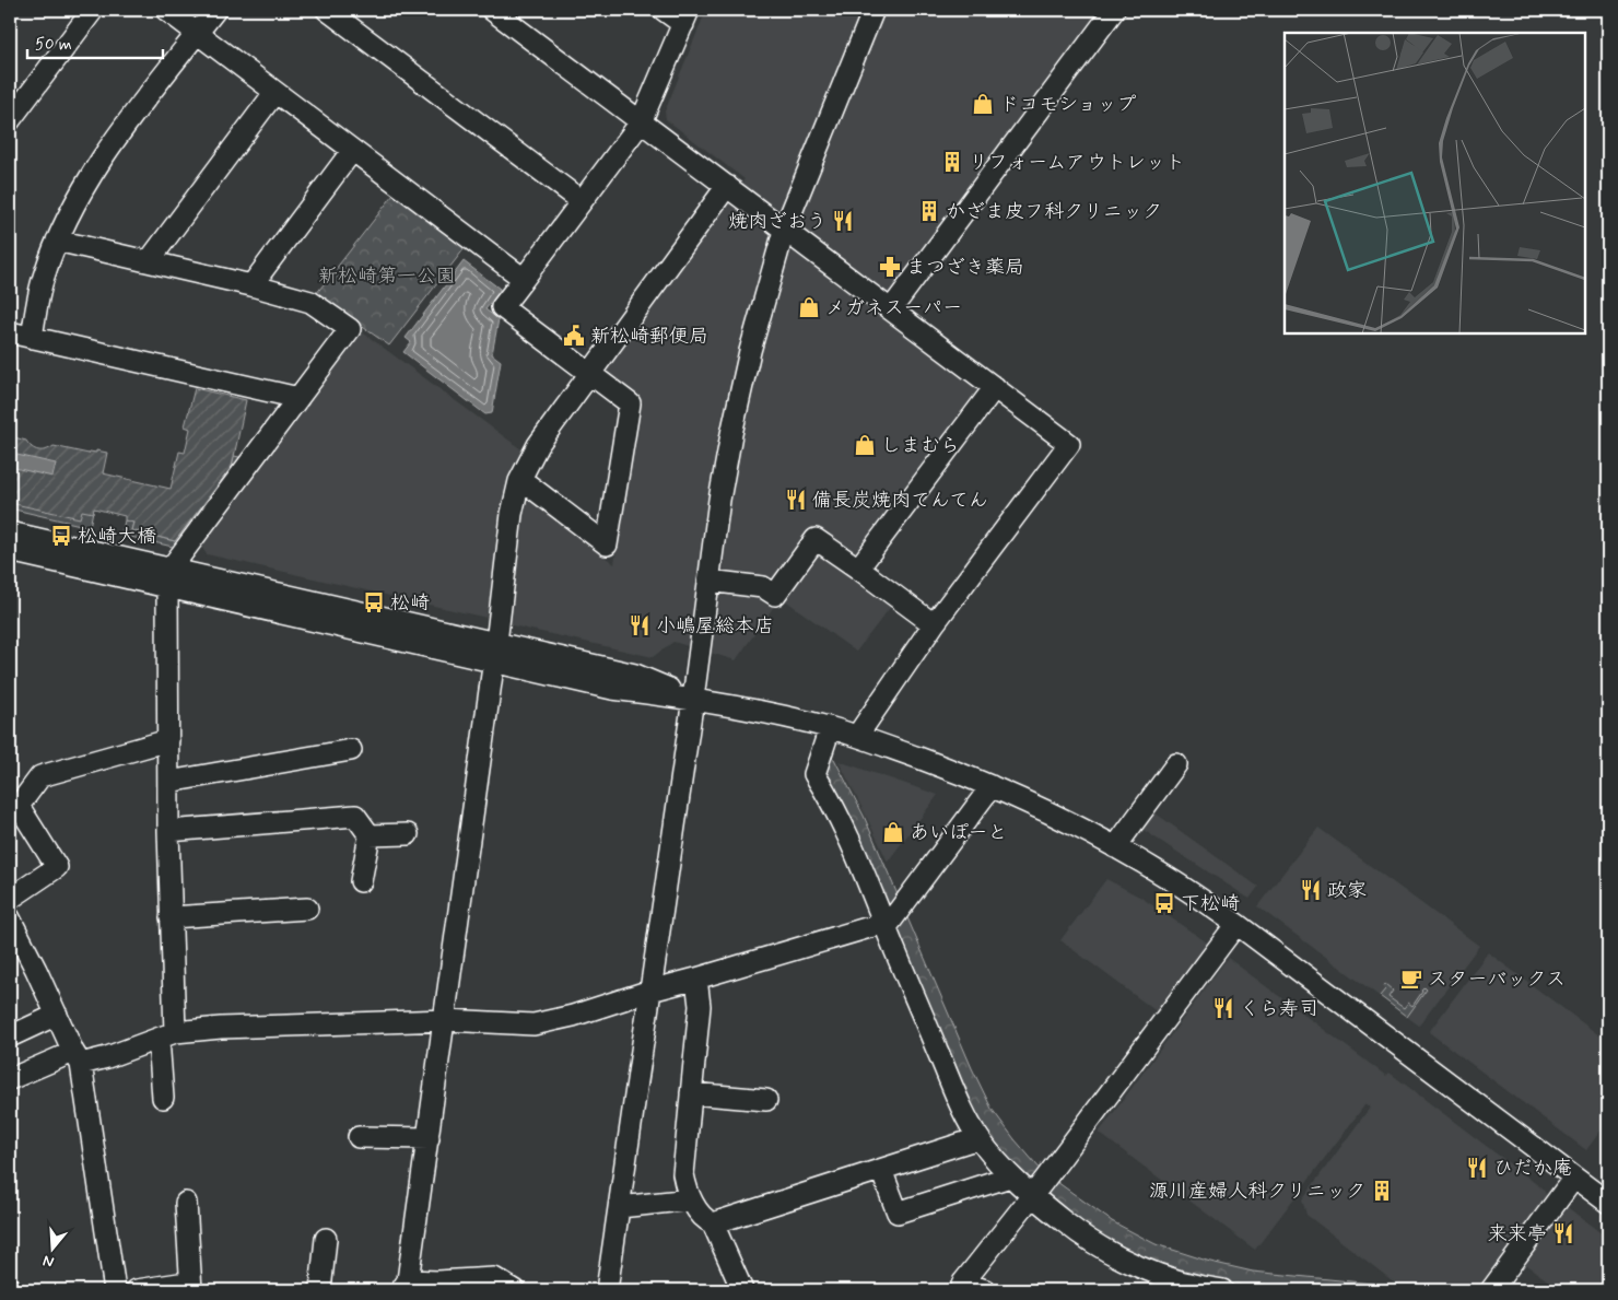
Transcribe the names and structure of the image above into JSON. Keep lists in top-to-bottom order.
{
  "parks": ["新松崎第一公園"],
  "places": {
    "shop": [
      "ドコモショップ",
      "メガネスーパー",
      "しまむら",
      "あいぽーと"
    ],
    "building": ["リフォームアウトレット", "かざま皮フ科クリニック", "源川産婦人科クリニック"],
    "restaurant": [
      "焼肉ざおう",
      "備長炭焼肉てんてん",
      "小嶋屋総本店",
      "政家",
      "くら寿司",
      "ひだか庵",
      "来来亭"
    ],
    "pharmacy": ["まつざき薬局"],
    "public building": ["新松崎郵便局"],
    "bus stop": ["松崎大橋", "松崎", "下松崎"],
    "cafe": ["スターバックス"]
  },
  "scale_bar": "50 m",
  "north": "bottom"
}
